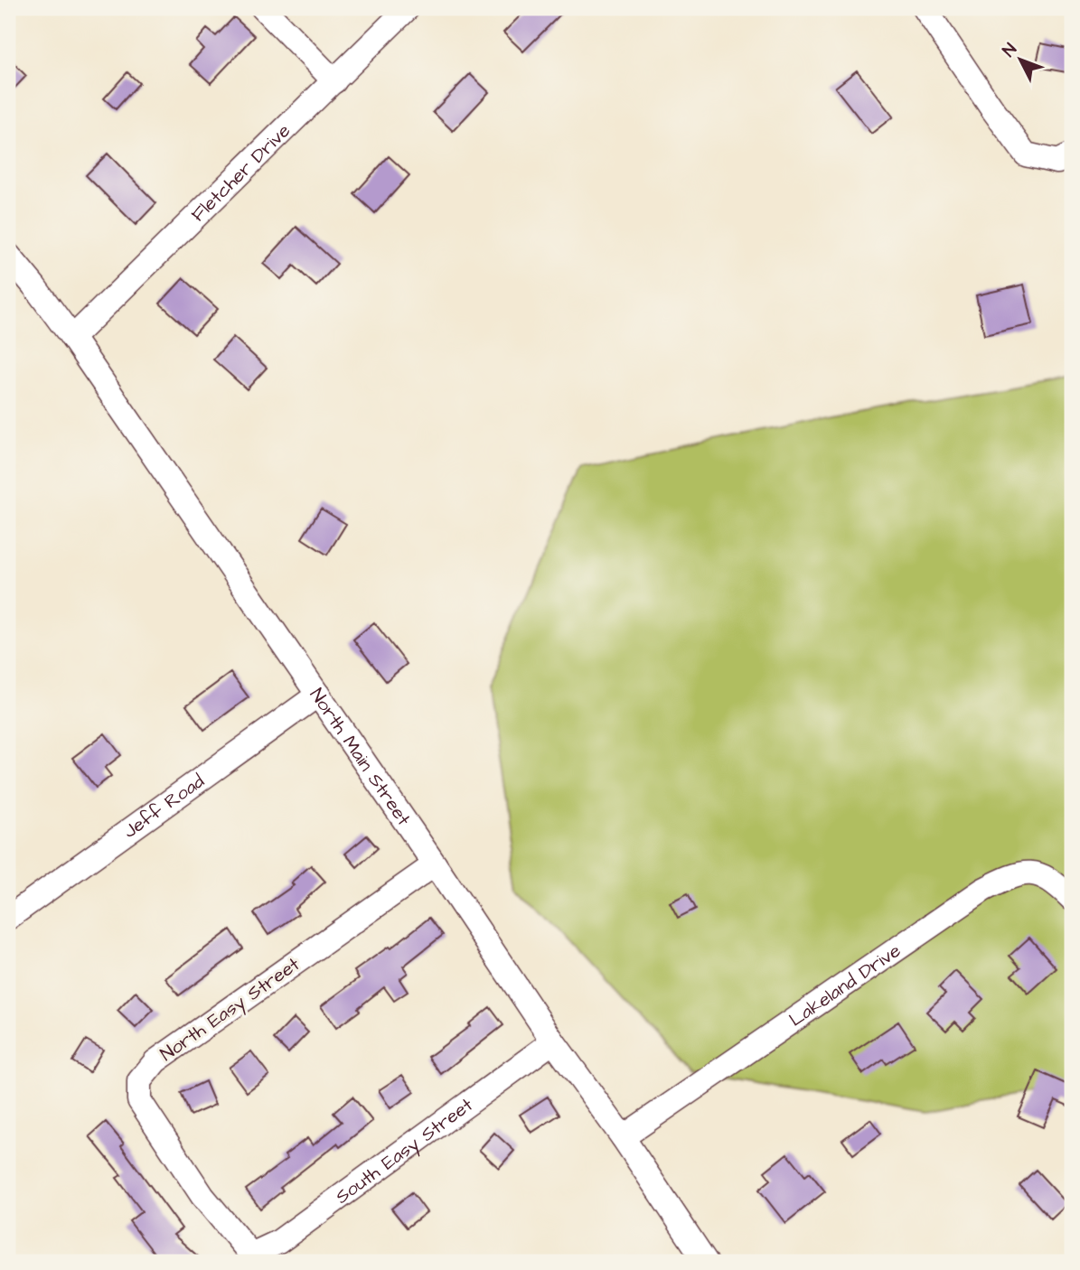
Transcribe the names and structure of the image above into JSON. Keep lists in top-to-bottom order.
{
  "streets": {
    "street": [
      "Fletcher Drive",
      "North Main Street",
      "Jeff Road",
      "Lakeland Drive",
      "North Easy Street",
      "South Easy Street"
    ]
  },
  "crossings": [
    ["Fletcher Drive", "North Main Street"],
    ["North Main Street", "Jeff Road"],
    ["North Main Street", "Lakeland Drive"],
    ["North Main Street", "North Easy Street"],
    ["North Main Street", "South Easy Street"],
    ["North Easy Street", "South Easy Street"]
  ],
  "north": "top left"
}
